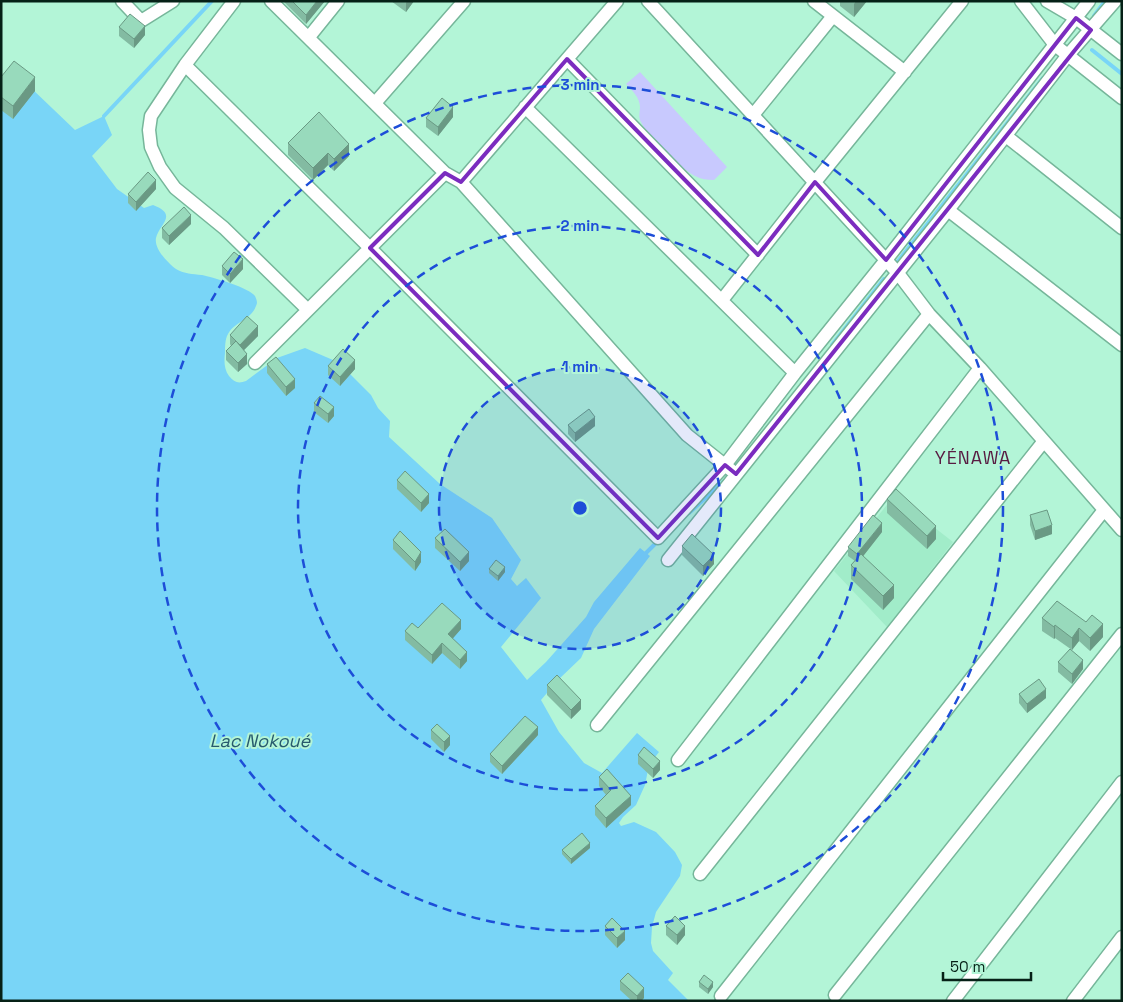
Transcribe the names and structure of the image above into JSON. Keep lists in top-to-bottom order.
{
  "districts": ["YÉNAWA"],
  "water": ["Lac Nokoué"],
  "scale_bar": "50 m",
  "rings": ["3 min", "2 min", "1 min"]
}
